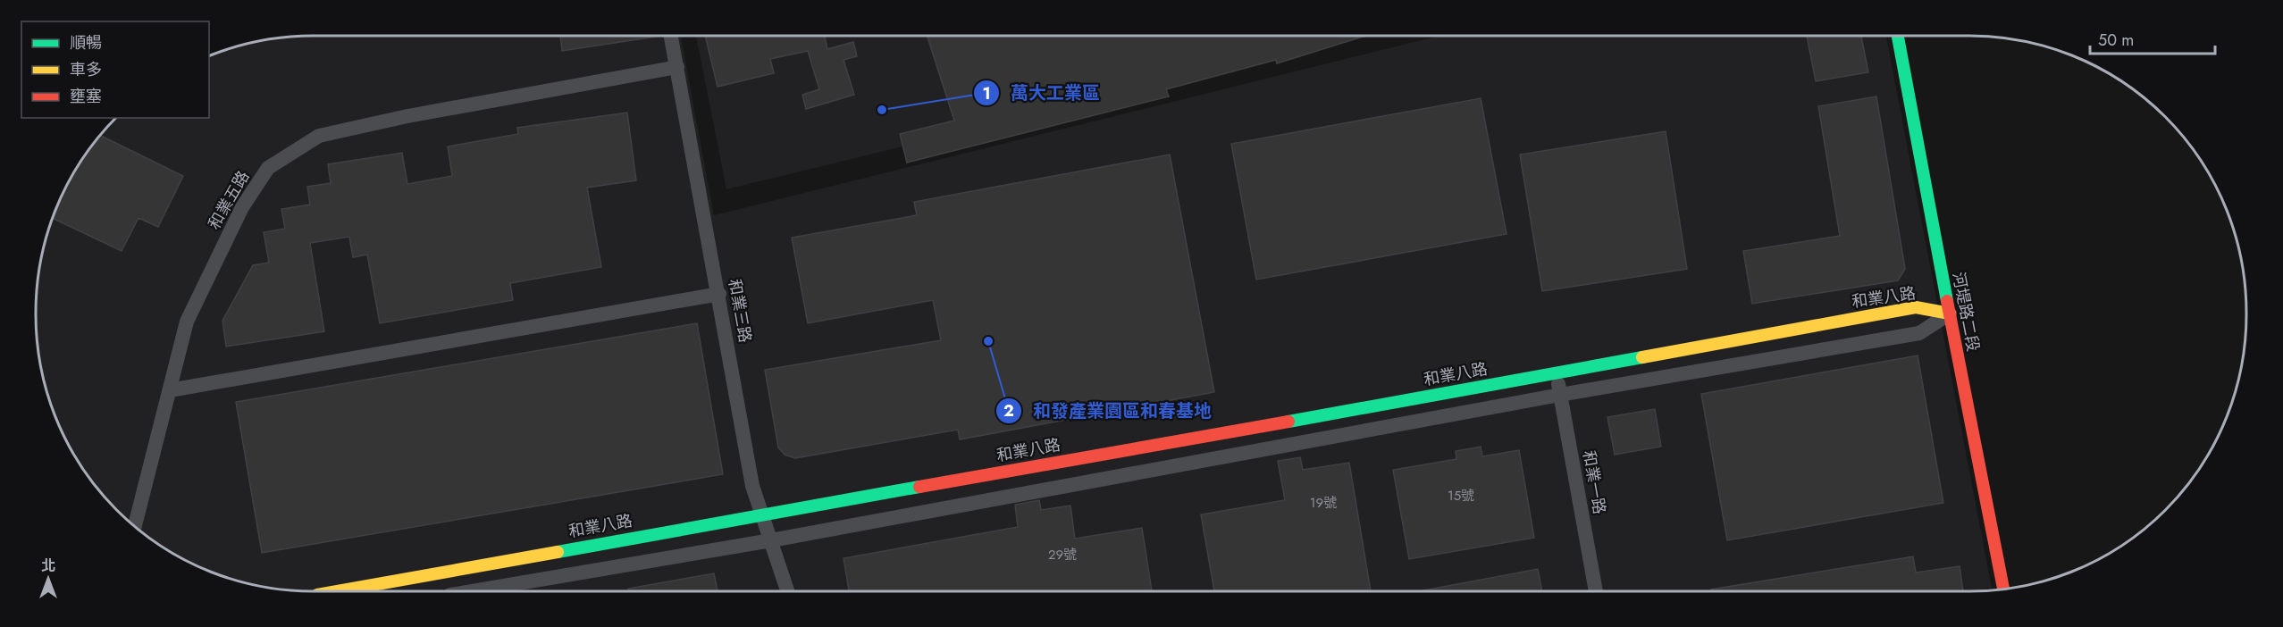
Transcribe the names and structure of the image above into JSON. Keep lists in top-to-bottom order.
{
  "streets": {
    "street": [
      "和業五路",
      "和業八路",
      "和業三路",
      "河堤路二段",
      "和業一路"
    ]
  },
  "crossings": [
    ["和業五路", "和業三路"],
    ["和業八路", "和業三路"],
    ["和業八路", "河堤路二段"],
    ["和業八路", "和業一路"]
  ],
  "places": ["萬大工業區", "和發產業園區和春基地"],
  "house_numbers": ["15號", "19號", "29號"],
  "legend": ["順暢", "車多", "壅塞"],
  "scale_bar": "50 m",
  "north": "top"
}
